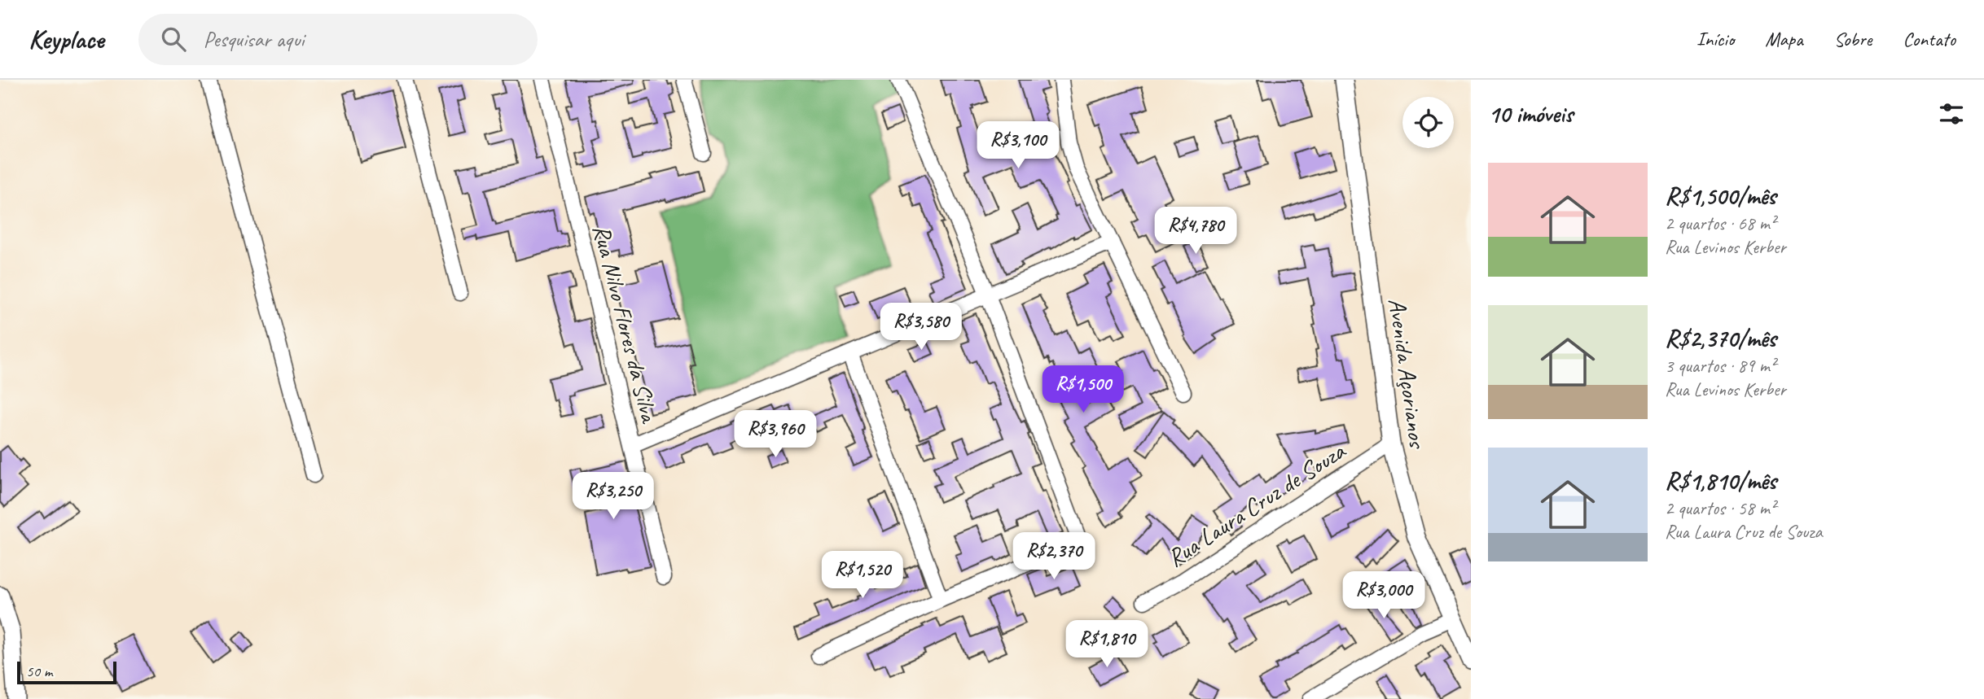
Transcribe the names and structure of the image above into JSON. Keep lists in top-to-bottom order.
{
  "streets": {
    "street": ["Rua Nilvo Flores da Silva", "Avenida Açorianos", "Rua Laura Cruz de Souza"]
  },
  "crossings": [
    ["Avenida Açorianos", "Rua Laura Cruz de Souza"]
  ],
  "scale_bar": "50 m",
  "page": {
    "header": "Keyplace",
    "search": "Pesquisar aqui",
    "nav": [
      "Início",
      "Mapa",
      "Sobre",
      "Contato"
    ],
    "heading": "10 imóveis",
    "price": [
      "R$3,100",
      "R$4,780",
      "R$3,580",
      "R$1,500",
      "R$3,960",
      "R$3,250",
      "R$2,370",
      "R$1,520",
      "R$3,000",
      "R$1,810"
    ],
    "list": [
      {
        "name": "R$1,500/mês",
        "note": "2 quartos · 68 m² · Rua Levinos Kerber"
      },
      {
        "name": "R$2,370/mês",
        "note": "3 quartos · 89 m² · Rua Levinos Kerber"
      },
      {
        "name": "R$1,810/mês",
        "note": "2 quartos · 58 m² · Rua Laura Cruz de Souza"
      }
    ],
    "scale": "50 m"
  }
}
